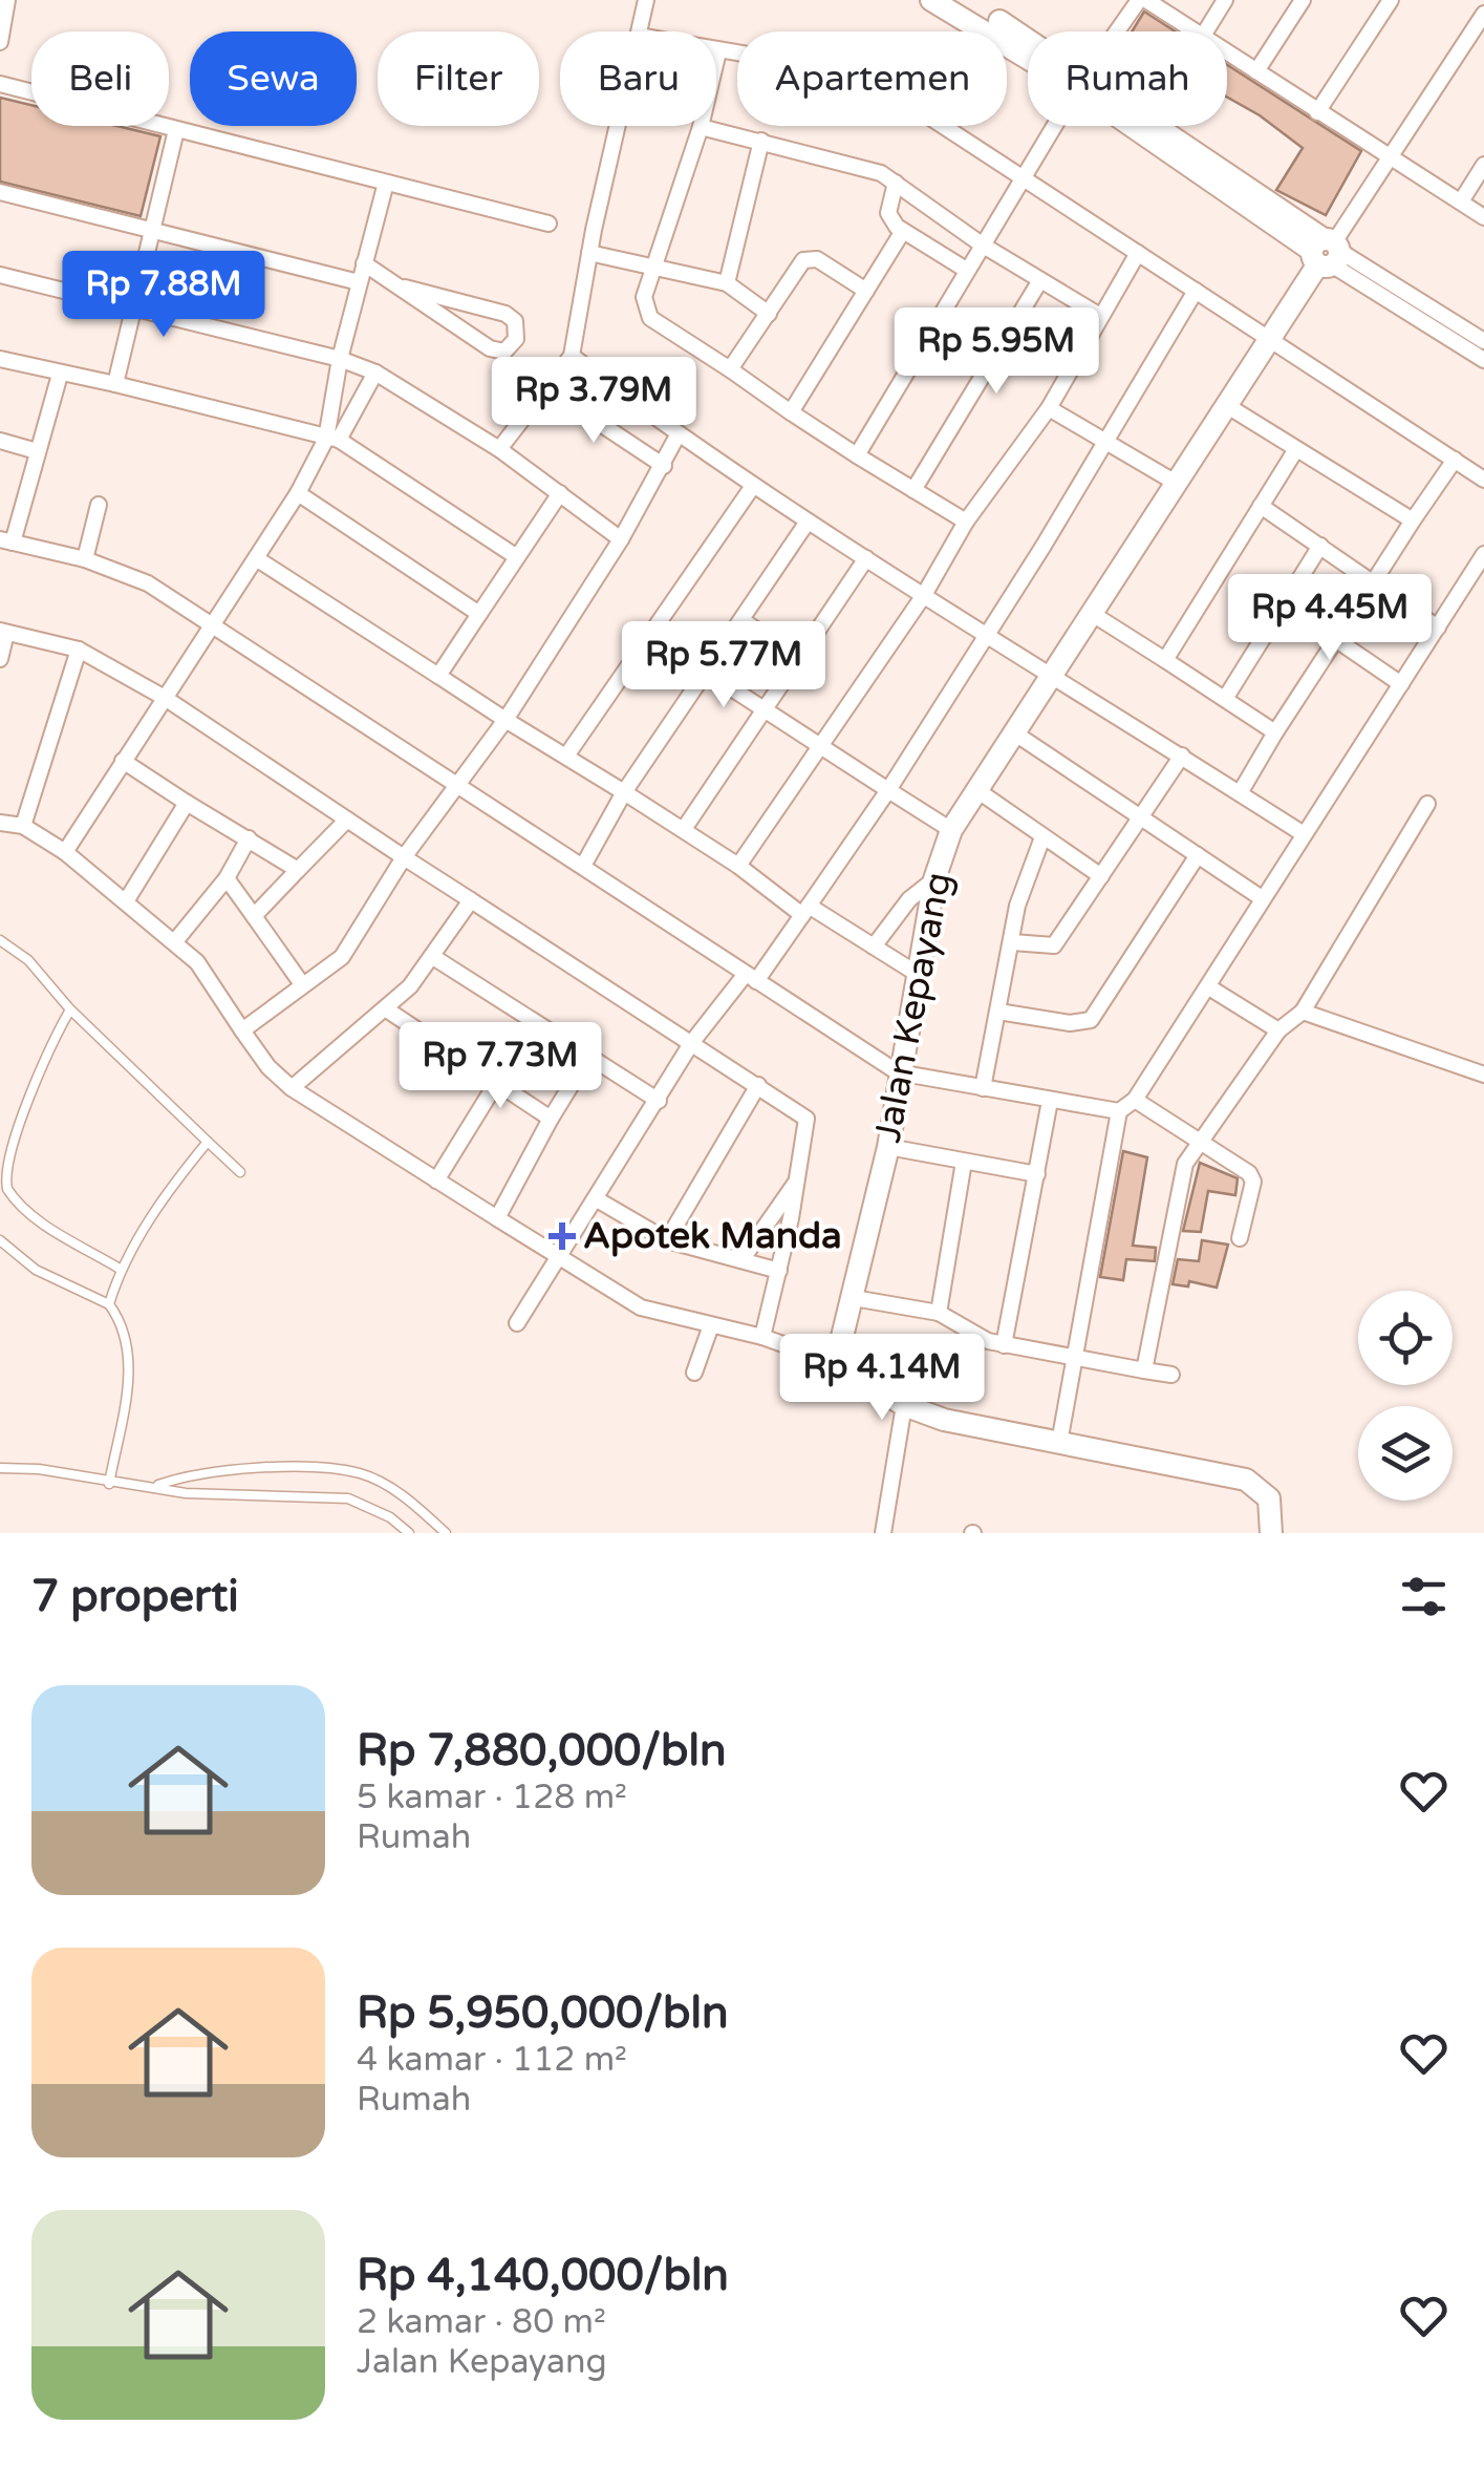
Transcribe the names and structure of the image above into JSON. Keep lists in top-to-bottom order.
{
  "streets": {
    "street": ["Jalan Kepayang"]
  },
  "places": {
    "health": ["Apotek Manda"]
  },
  "page": {
    "chip": [
      "Beli",
      "Sewa",
      "Filter",
      "Baru",
      "Apartemen",
      "Rumah"
    ],
    "price": [
      "Rp 7.88M",
      "Rp 5.95M",
      "Rp 3.79M",
      "Rp 4.45M",
      "Rp 5.77M",
      "Rp 7.73M",
      "Rp 4.14M"
    ],
    "heading": "7 properti",
    "list": [
      {
        "name": "Rp 7,880,000/bln",
        "note": "5 kamar · 128 m² · Rumah"
      },
      {
        "name": "Rp 5,950,000/bln",
        "note": "4 kamar · 112 m² · Rumah"
      },
      {
        "name": "Rp 4,140,000/bln",
        "note": "2 kamar · 80 m² · Jalan Kepayang"
      }
    ]
  }
}
